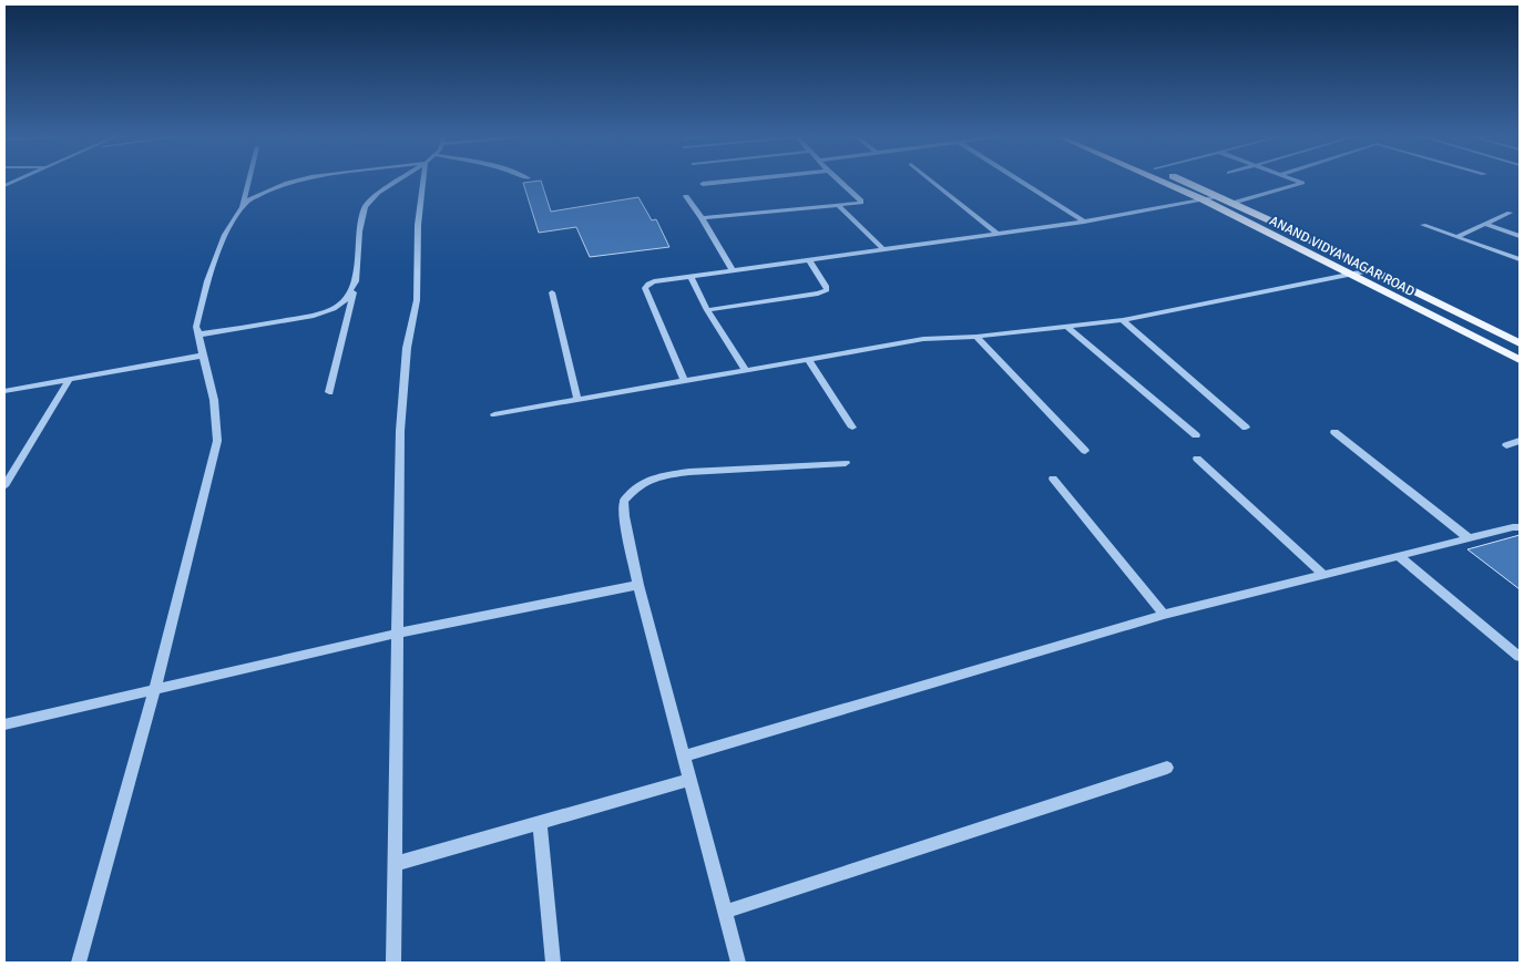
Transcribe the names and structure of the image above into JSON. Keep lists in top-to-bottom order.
{
  "streets": {
    "main road": ["ANAND VIDYA NAGAR ROAD"]
  }
}
